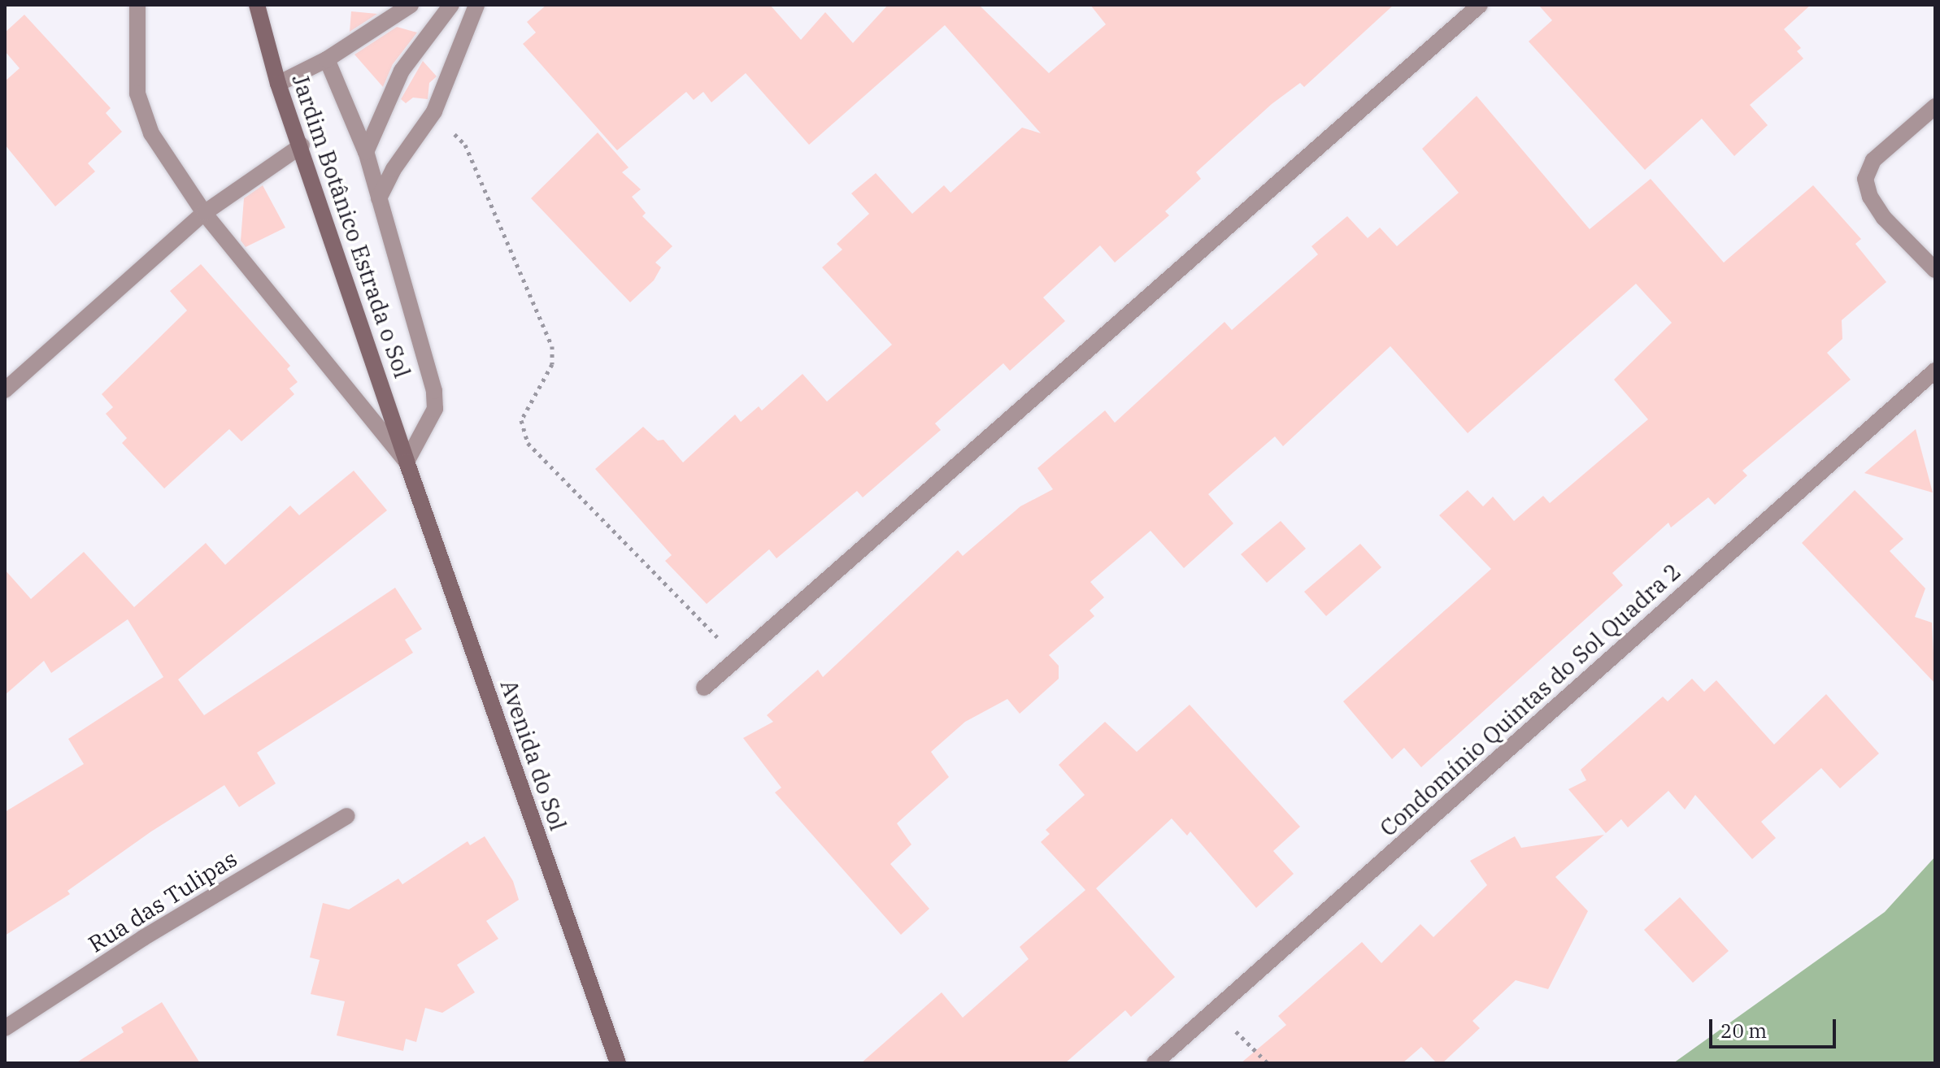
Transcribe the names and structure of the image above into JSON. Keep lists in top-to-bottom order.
{
  "streets": {
    "street": [
      "Jardim Botânico Estrada o Sol",
      "Condomínio Quintas do Sol Quadra 2",
      "Avenida do Sol",
      "Rua das Tulipas"
    ]
  },
  "crossings": [
    ["Jardim Botânico Estrada o Sol", "Avenida do Sol"]
  ],
  "scale_bar": "20 m"
}
